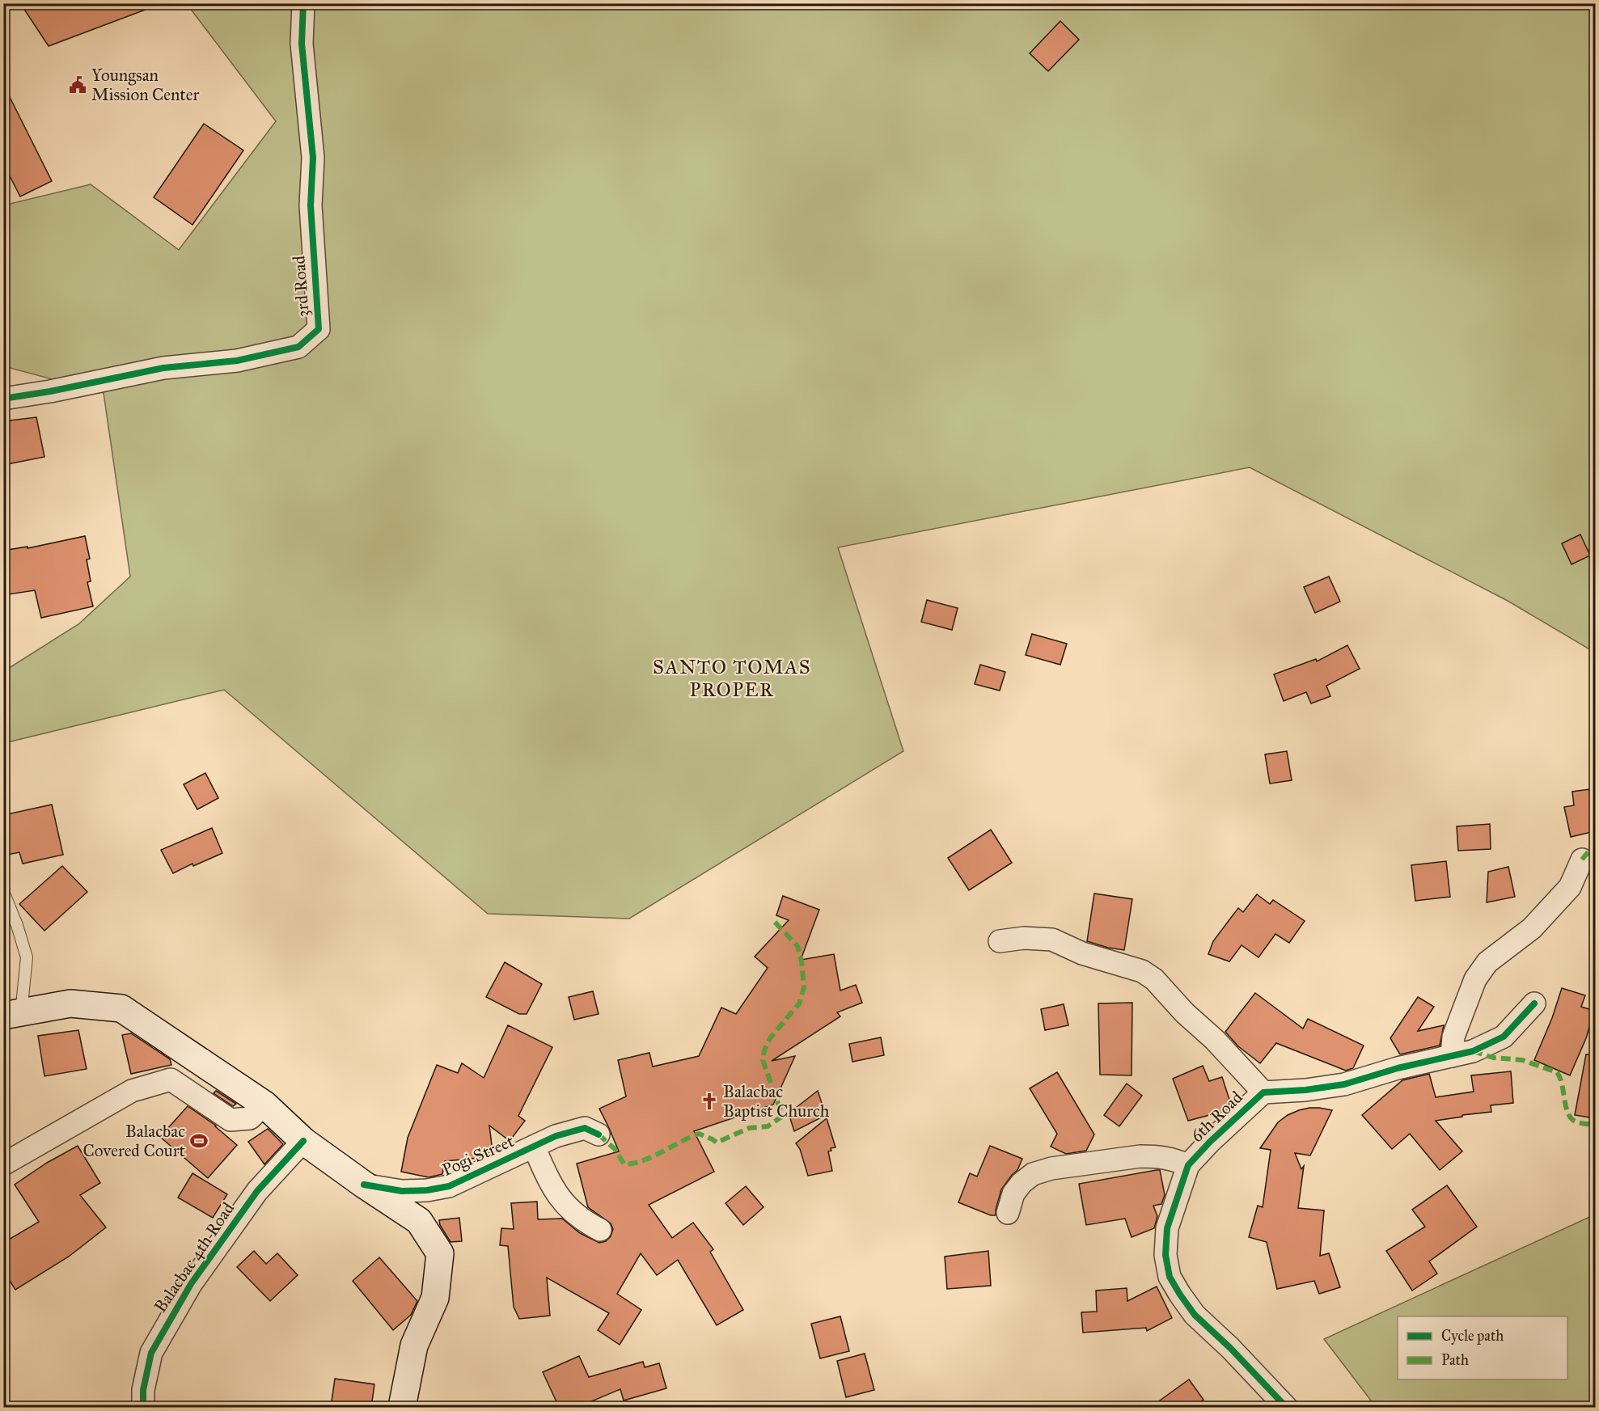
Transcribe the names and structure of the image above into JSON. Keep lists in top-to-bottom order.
{
  "streets": {
    "street": [
      "3rd Road",
      "6th Road",
      "Pogi Street",
      "Balacbac 4th Road"
    ]
  },
  "districts": ["SANTO TOMAS PROPER"],
  "places": {
    "public building": ["Youngsan Mission Center"],
    "church": ["Balacbac Baptist Church"],
    "sports": ["Balacbac Covered Court"]
  },
  "legend": ["Cycle path", "Path"]
}
